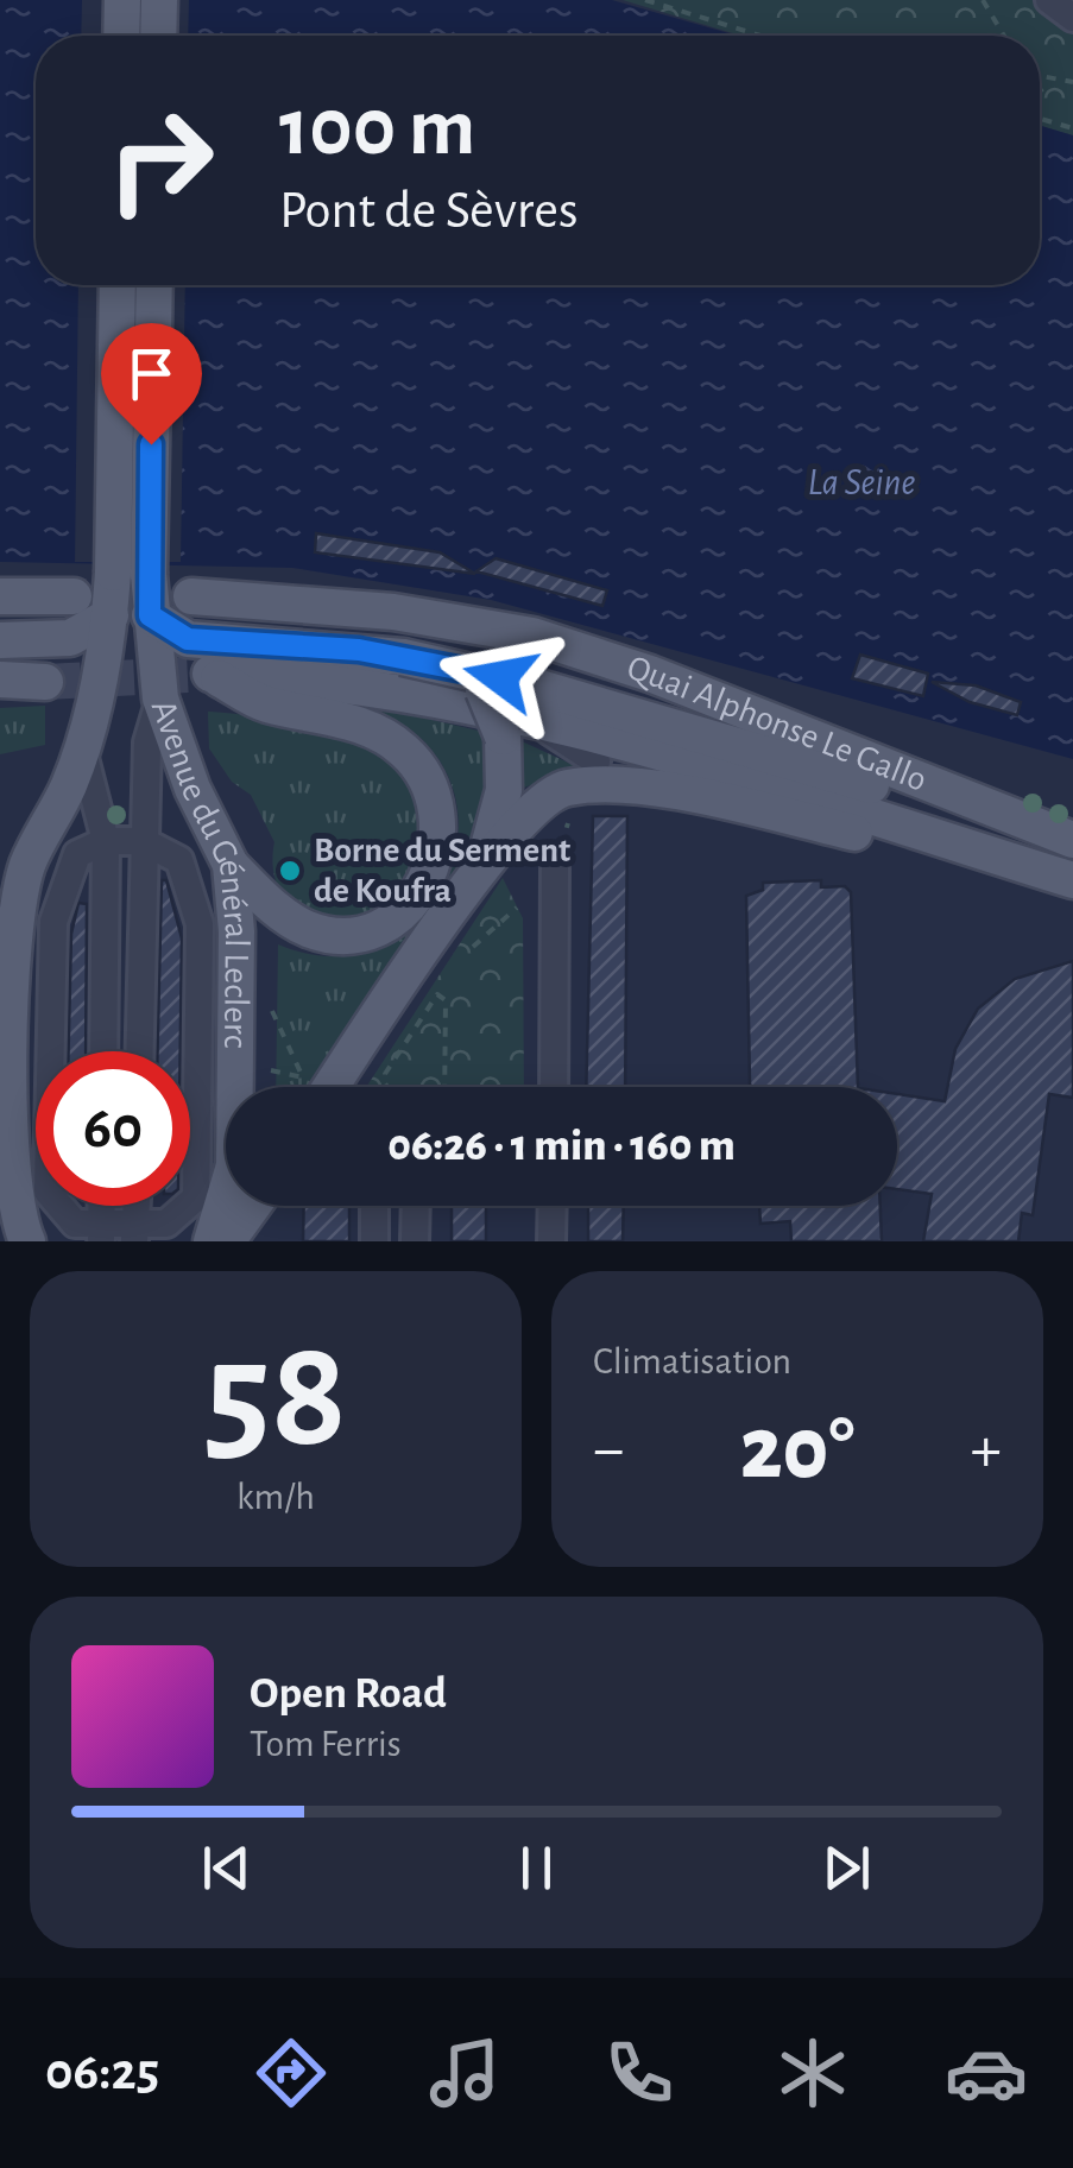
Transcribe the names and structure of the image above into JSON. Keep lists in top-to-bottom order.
{
  "streets": {
    "main road": ["Quai Alphonse Le Gallo", "Avenue du Général Leclerc"]
  },
  "crossings": [
    ["Quai Alphonse Le Gallo", "Avenue du Général Leclerc"]
  ],
  "water": ["La Seine"],
  "places": ["Borne du Serment de Koufra"],
  "page": {
    "turn": ["100 m", "Pont de Sèvres"],
    "limit": "60",
    "trip": "06:26 · 1 min · 160 m",
    "tile": [
      ["58", "km/h"],
      "Climatisation"
    ],
    "heat": ["−", "20°", "+"],
    "song": ["Open Road", "Tom Ferris"],
    "tabs": "06:25"
  }
}
